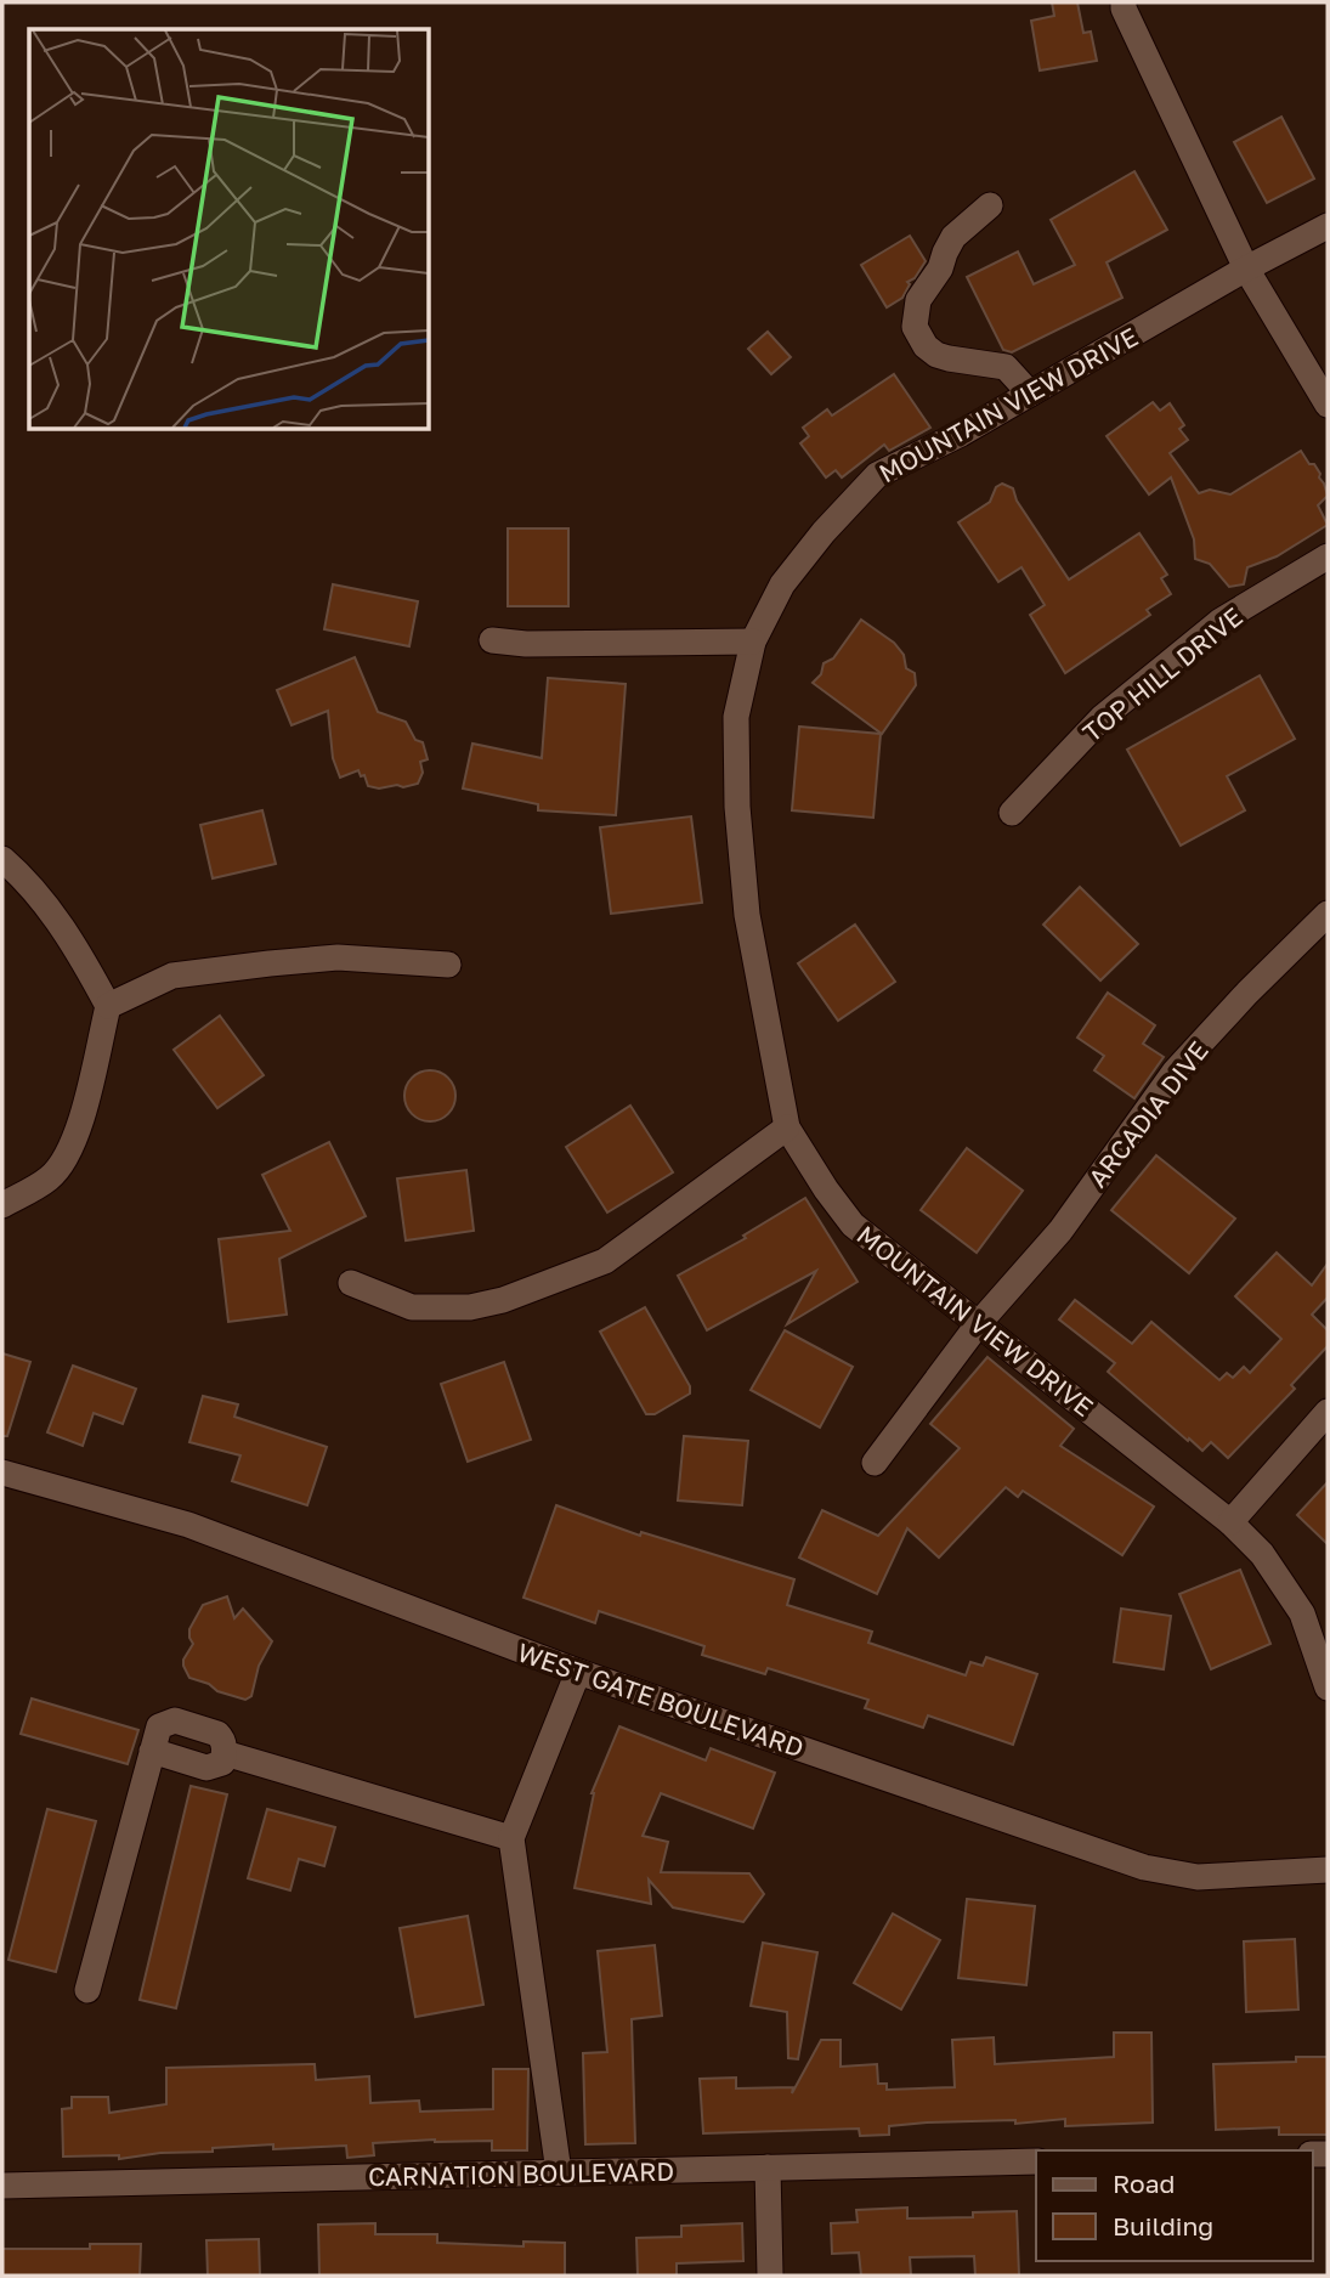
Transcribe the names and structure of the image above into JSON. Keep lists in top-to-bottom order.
{
  "streets": {
    "street": [
      "MOUNTAIN VIEW DRIVE",
      "TOP HILL DRIVE",
      "ARCADIA DIVE",
      "WEST GATE BOULEVARD",
      "CARNATION BOULEVARD"
    ]
  },
  "crossings": [
    ["MOUNTAIN VIEW DRIVE", "ARCADIA DIVE"]
  ],
  "legend": ["Road", "Building"]
}
